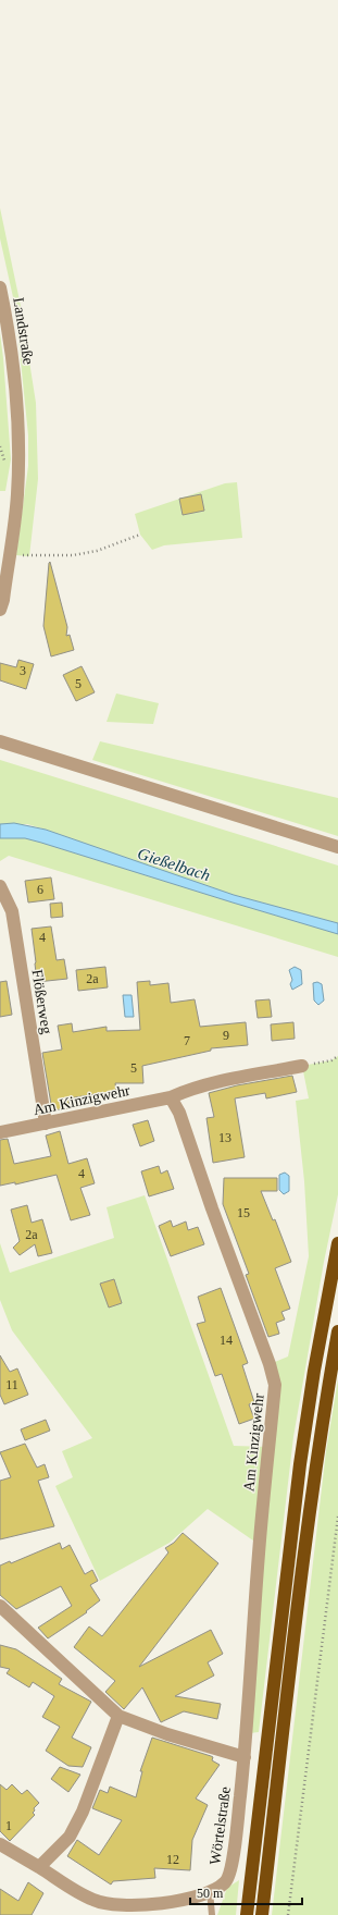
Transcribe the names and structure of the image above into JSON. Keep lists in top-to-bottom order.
{
  "streets": {
    "street": [
      "Landstraße",
      "Flößerweg",
      "Am Kinzigwehr",
      "Wörtelstraße"
    ]
  },
  "crossings": [
    ["Flößerweg", "Am Kinzigwehr"],
    ["Am Kinzigwehr", "Wörtelstraße"]
  ],
  "water": ["Gießelbach"],
  "house_numbers": [
    "3",
    "5",
    "6",
    "4",
    "2a",
    "9",
    "7",
    "5",
    "13",
    "4",
    "15",
    "2a",
    "14",
    "11",
    "1",
    "12"
  ],
  "scale_bar": "50 m"
}
